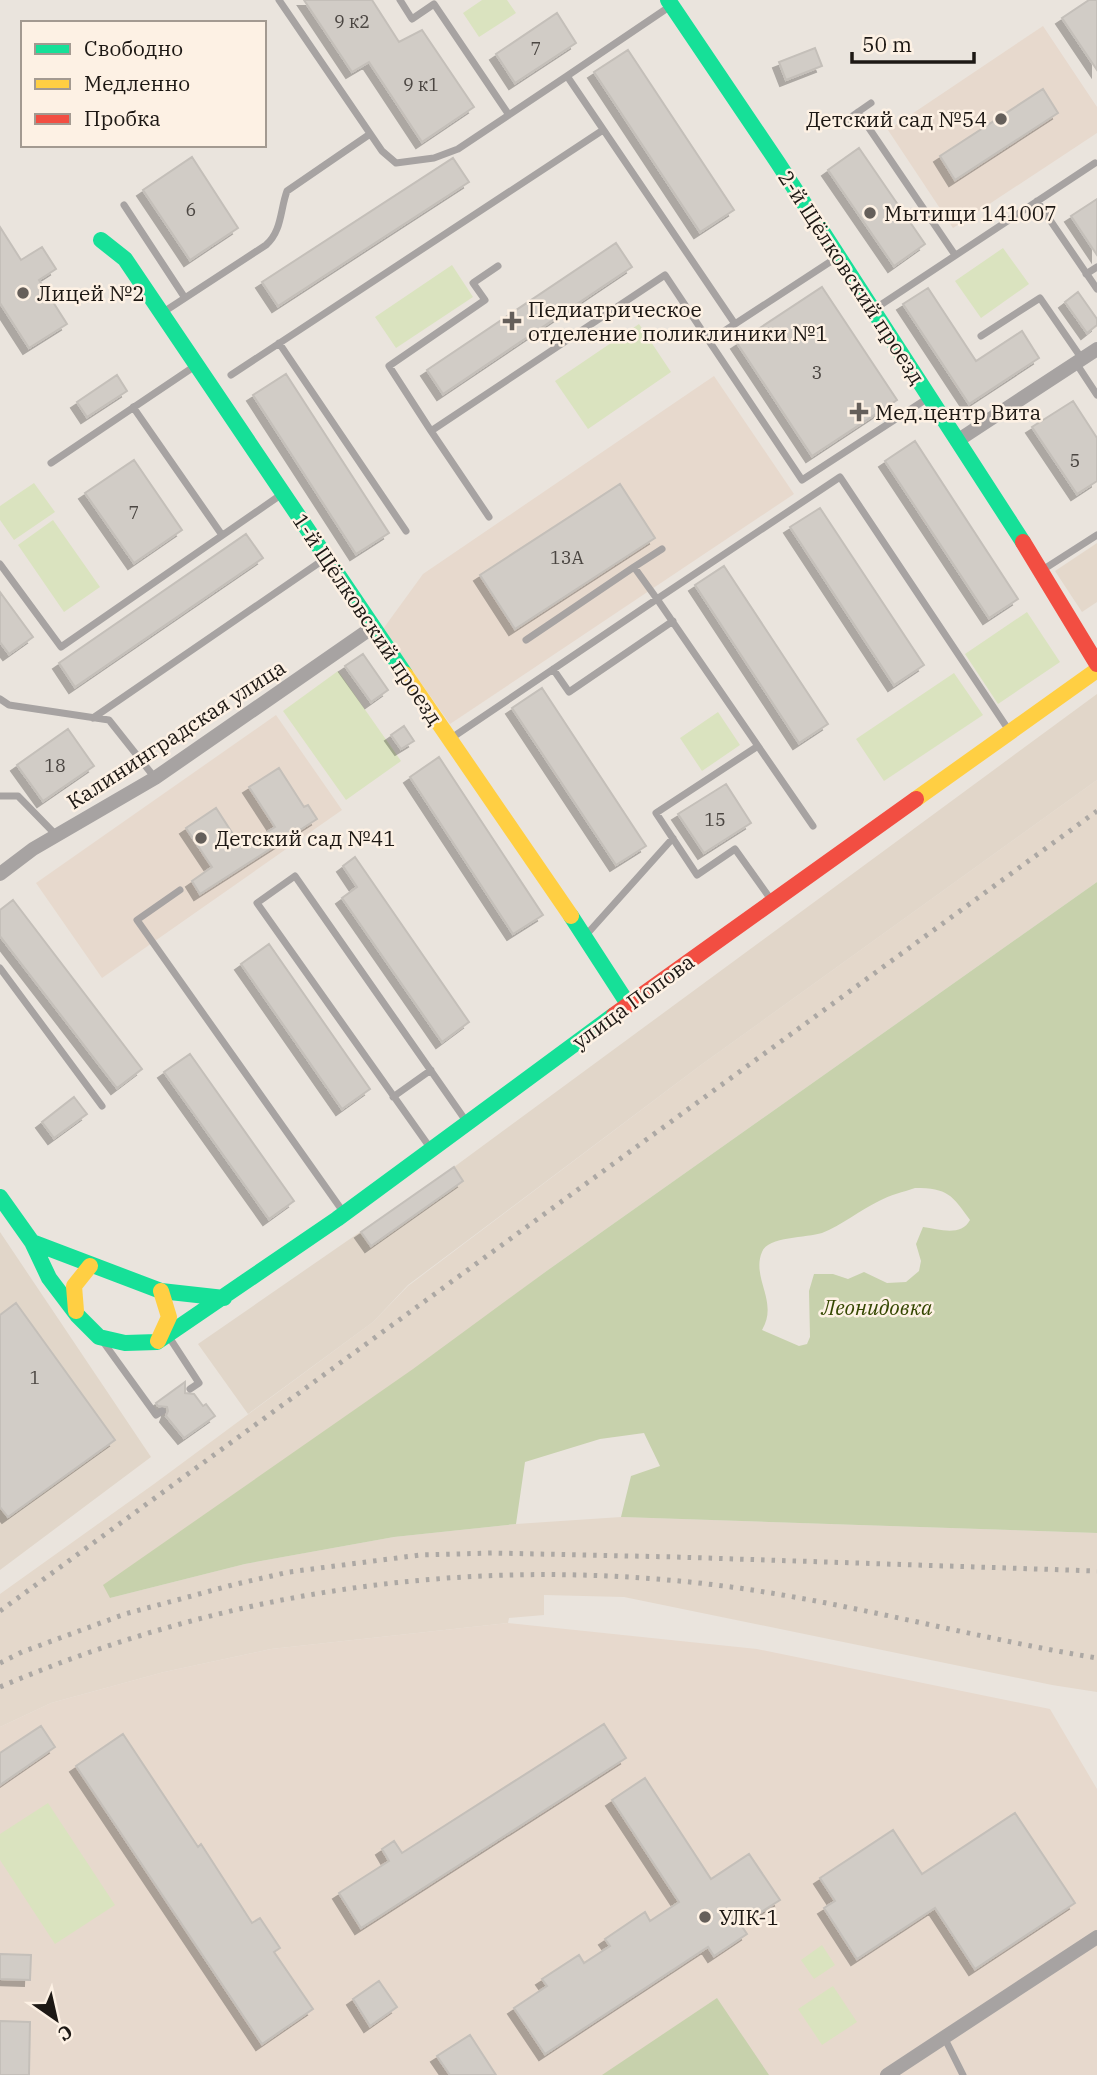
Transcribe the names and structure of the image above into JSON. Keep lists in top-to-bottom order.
{
  "streets": {
    "street": [
      "2-й Щёлковский проезд",
      "1-й Щёлковский проезд",
      "Калининградская улица",
      "улица Попова"
    ]
  },
  "crossings": [
    ["1-й Щёлковский проезд", "Калининградская улица"],
    ["1-й Щёлковский проезд", "улица Попова"]
  ],
  "parks": ["Леонидовка"],
  "places": {
    "other": [
      "Детский сад №54",
      "Мытищи 141007",
      "Лицей №2",
      "Детский сад №41",
      "УЛК-1"
    ],
    "health": ["Педиатрическое отделение поликлиники №1", "Мед.центр Вита"]
  },
  "house_numbers": [
    "9 к2",
    "7",
    "9 к1",
    "6",
    "3",
    "5",
    "7",
    "13А",
    "18",
    "15",
    "1"
  ],
  "legend": ["Свободно", "Медленно", "Пробка"],
  "scale_bar": "50 m",
  "north": "bottom right"
}
